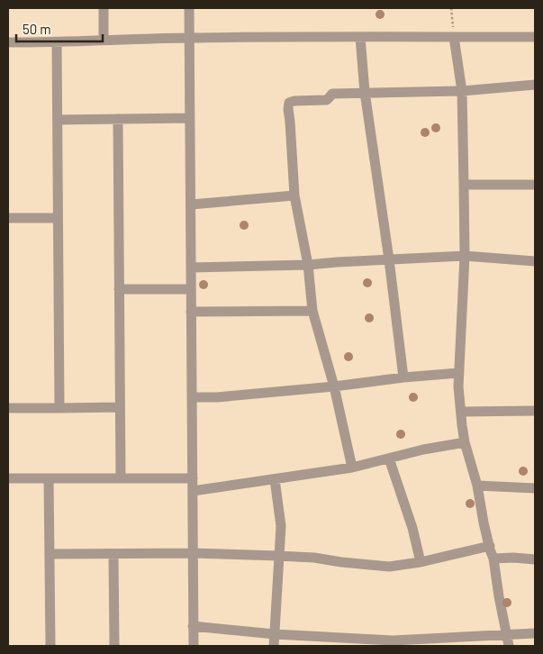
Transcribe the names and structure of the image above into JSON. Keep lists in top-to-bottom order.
{
  "scale_bar": "50 m"
}
